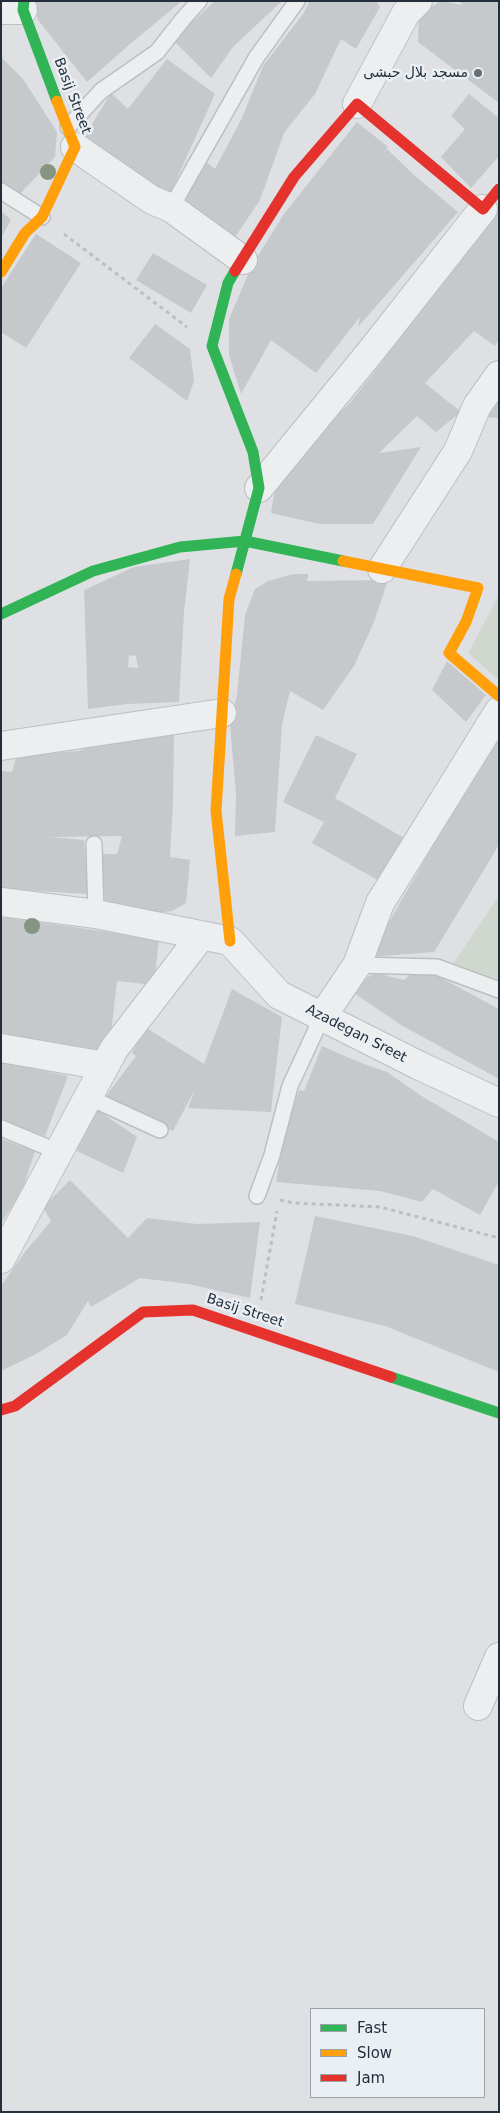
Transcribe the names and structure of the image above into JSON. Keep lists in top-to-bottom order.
{
  "streets": {
    "street": ["Basij Street", "Azadegan Sreet"]
  },
  "places": ["مسجد بلال حبشی"],
  "legend": ["Fast", "Slow", "Jam"]
}
